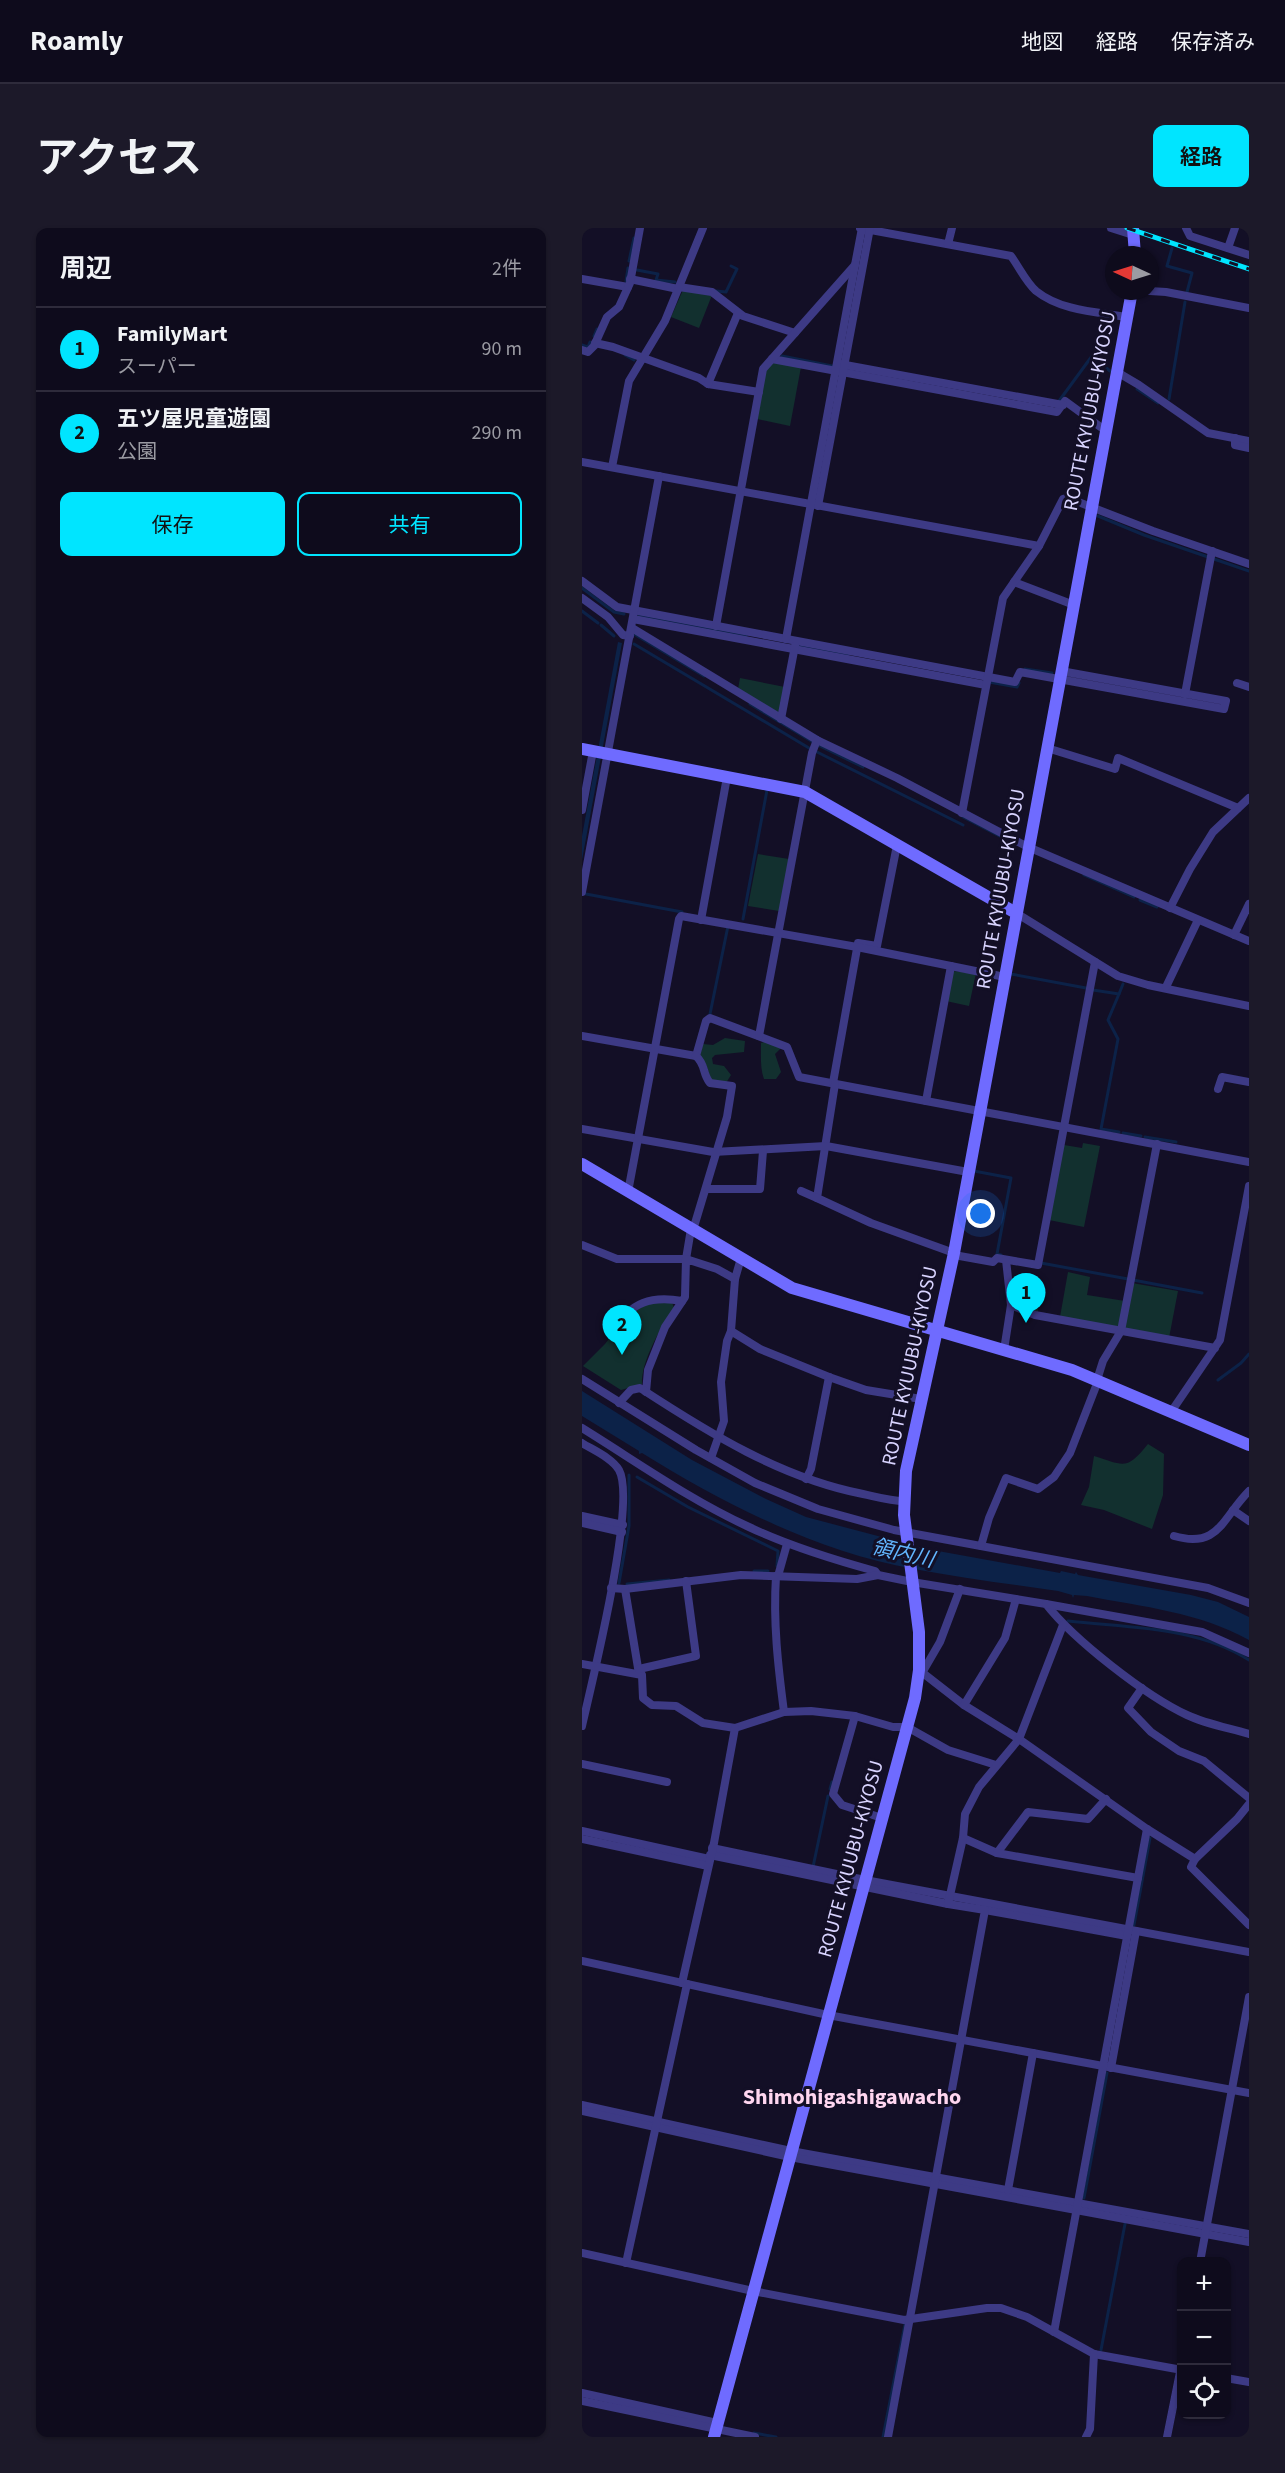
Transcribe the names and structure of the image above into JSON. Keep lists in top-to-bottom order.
{
  "streets": {
    "main road": ["ROUTE KYUUBU-KIYOSU"]
  },
  "districts": ["Shimohigashigawacho"],
  "water": ["領内川"],
  "north": "left",
  "page": {
    "header": "Roamly",
    "nav": ["地図", "経路", "保存済み"],
    "title": "アクセス",
    "buttons": [
      "経路",
      ["保存", "共有"]
    ],
    "heading": ["周辺", "2件"],
    "list": [
      {
        "mark": "1",
        "name": "FamilyMart",
        "note": "スーパー",
        "value": "90 m"
      },
      {
        "mark": "2",
        "name": "五ツ屋児童遊園",
        "note": "公園",
        "value": "290 m"
      }
    ],
    "pins": ["1", "2"],
    "map_buttons": ["+", "−"]
  }
}
